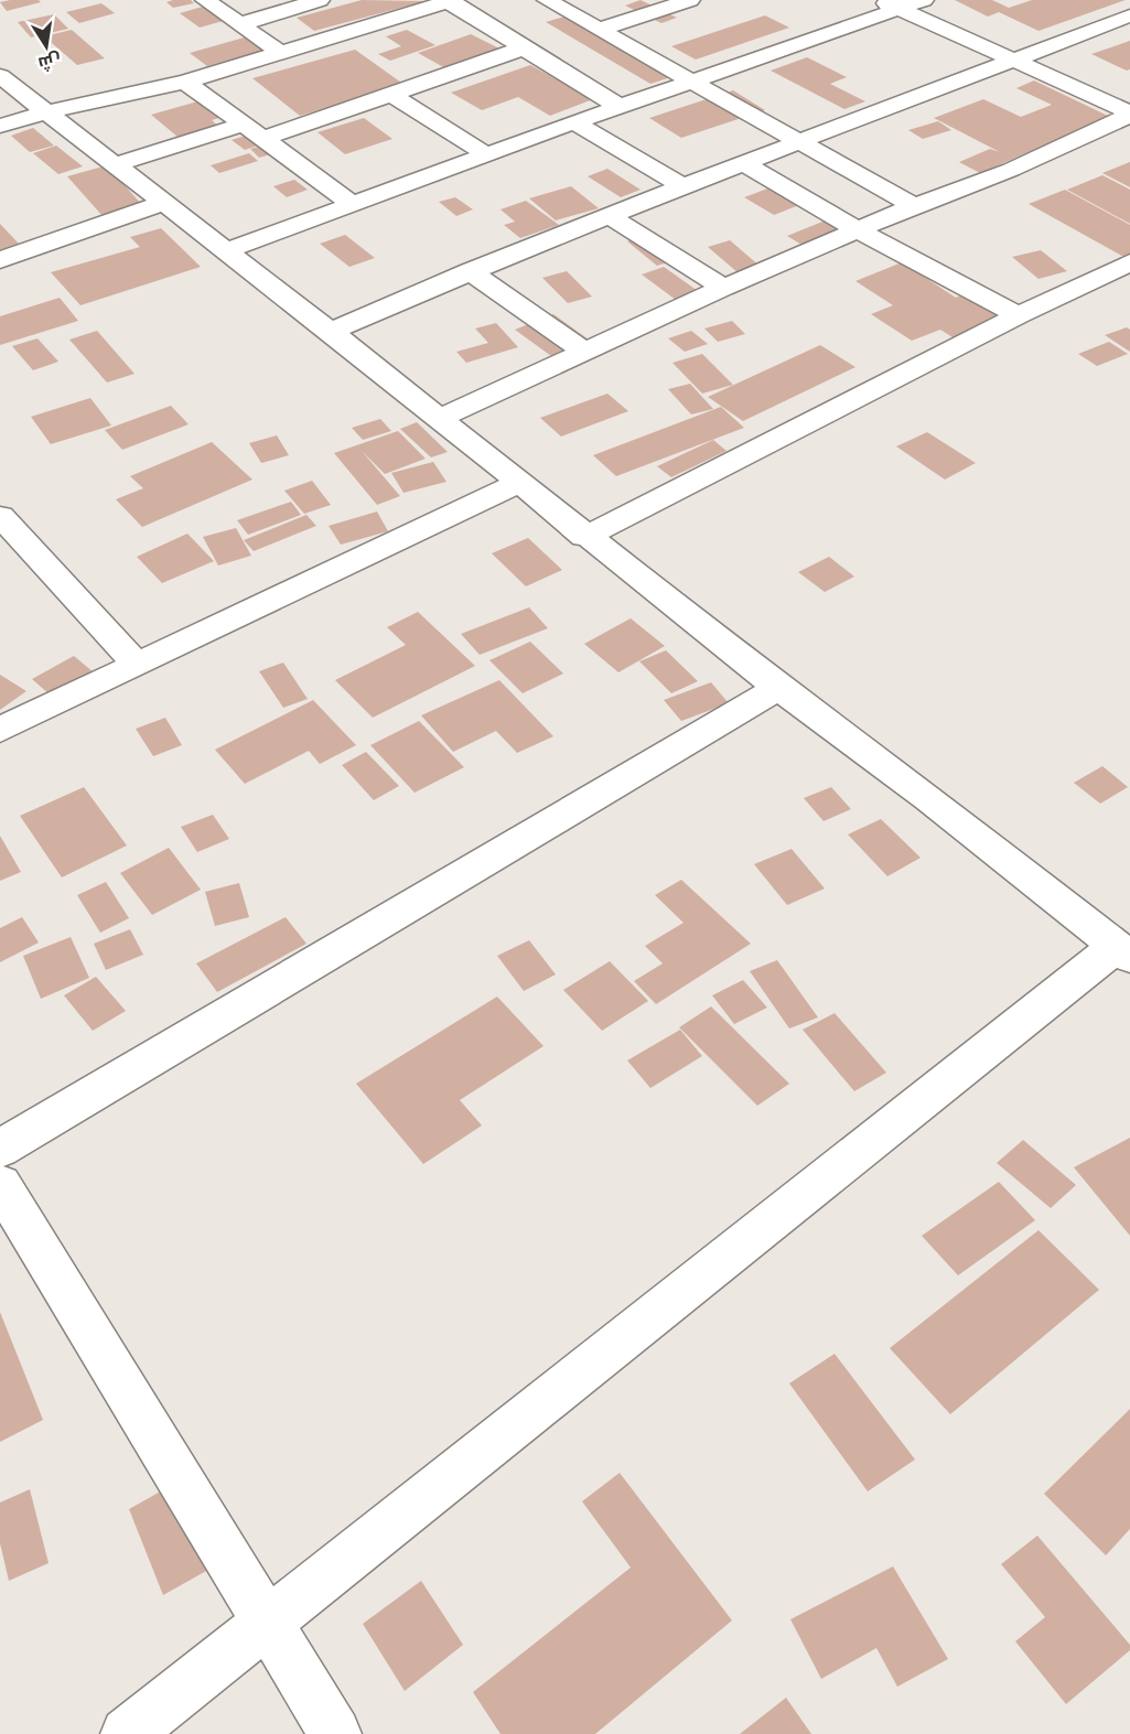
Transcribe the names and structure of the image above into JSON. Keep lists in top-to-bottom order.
{
  "north": "bottom"
}
